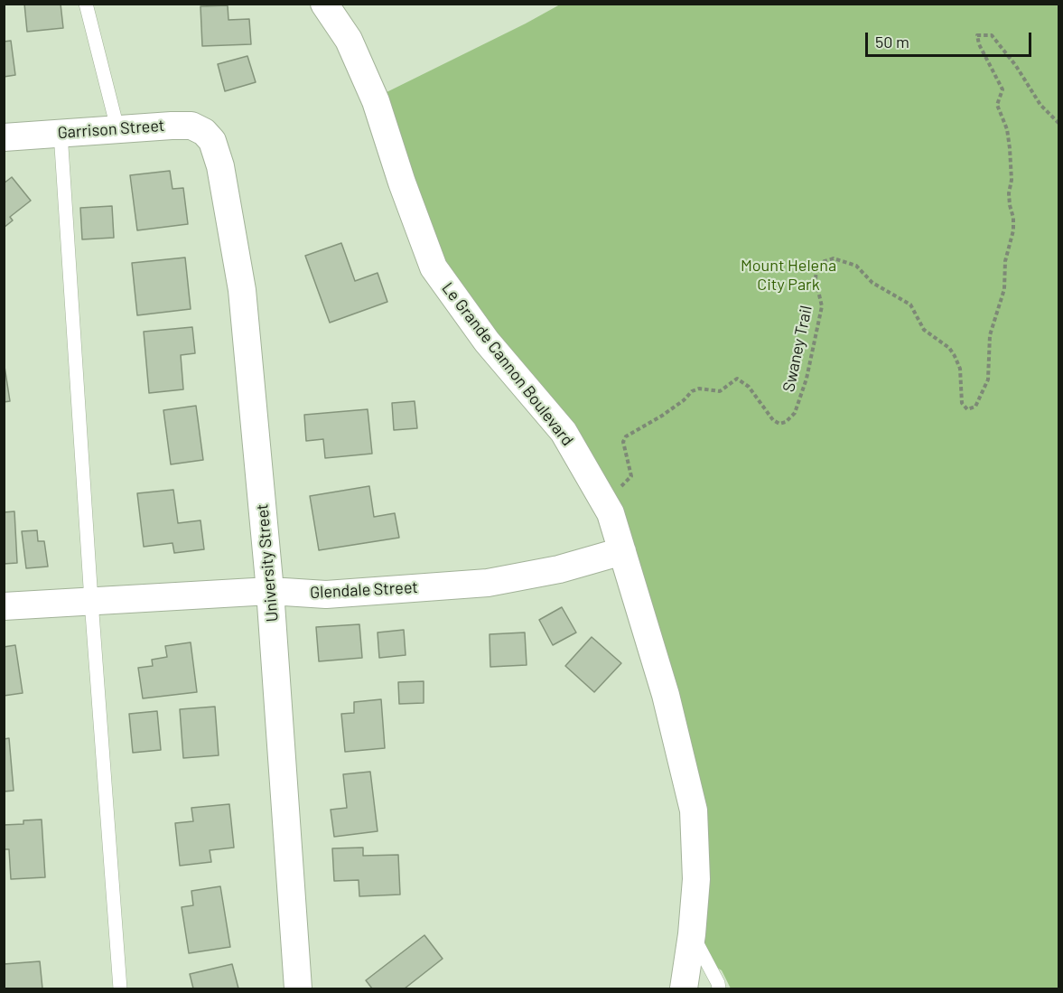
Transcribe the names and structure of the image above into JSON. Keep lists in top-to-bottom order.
{
  "streets": {
    "street": [
      "Garrison Street",
      "Le Grande Cannon Boulevard",
      "University Street",
      "Glendale Street"
    ],
    "path": ["Swaney Trail"]
  },
  "crossings": [
    ["Garrison Street", "University Street"],
    ["Swaney Trail", "Le Grande Cannon Boulevard"],
    ["Le Grande Cannon Boulevard", "Glendale Street"],
    ["University Street", "Glendale Street"]
  ],
  "parks": ["Mount Helena City Park"],
  "scale_bar": "50 m"
}
